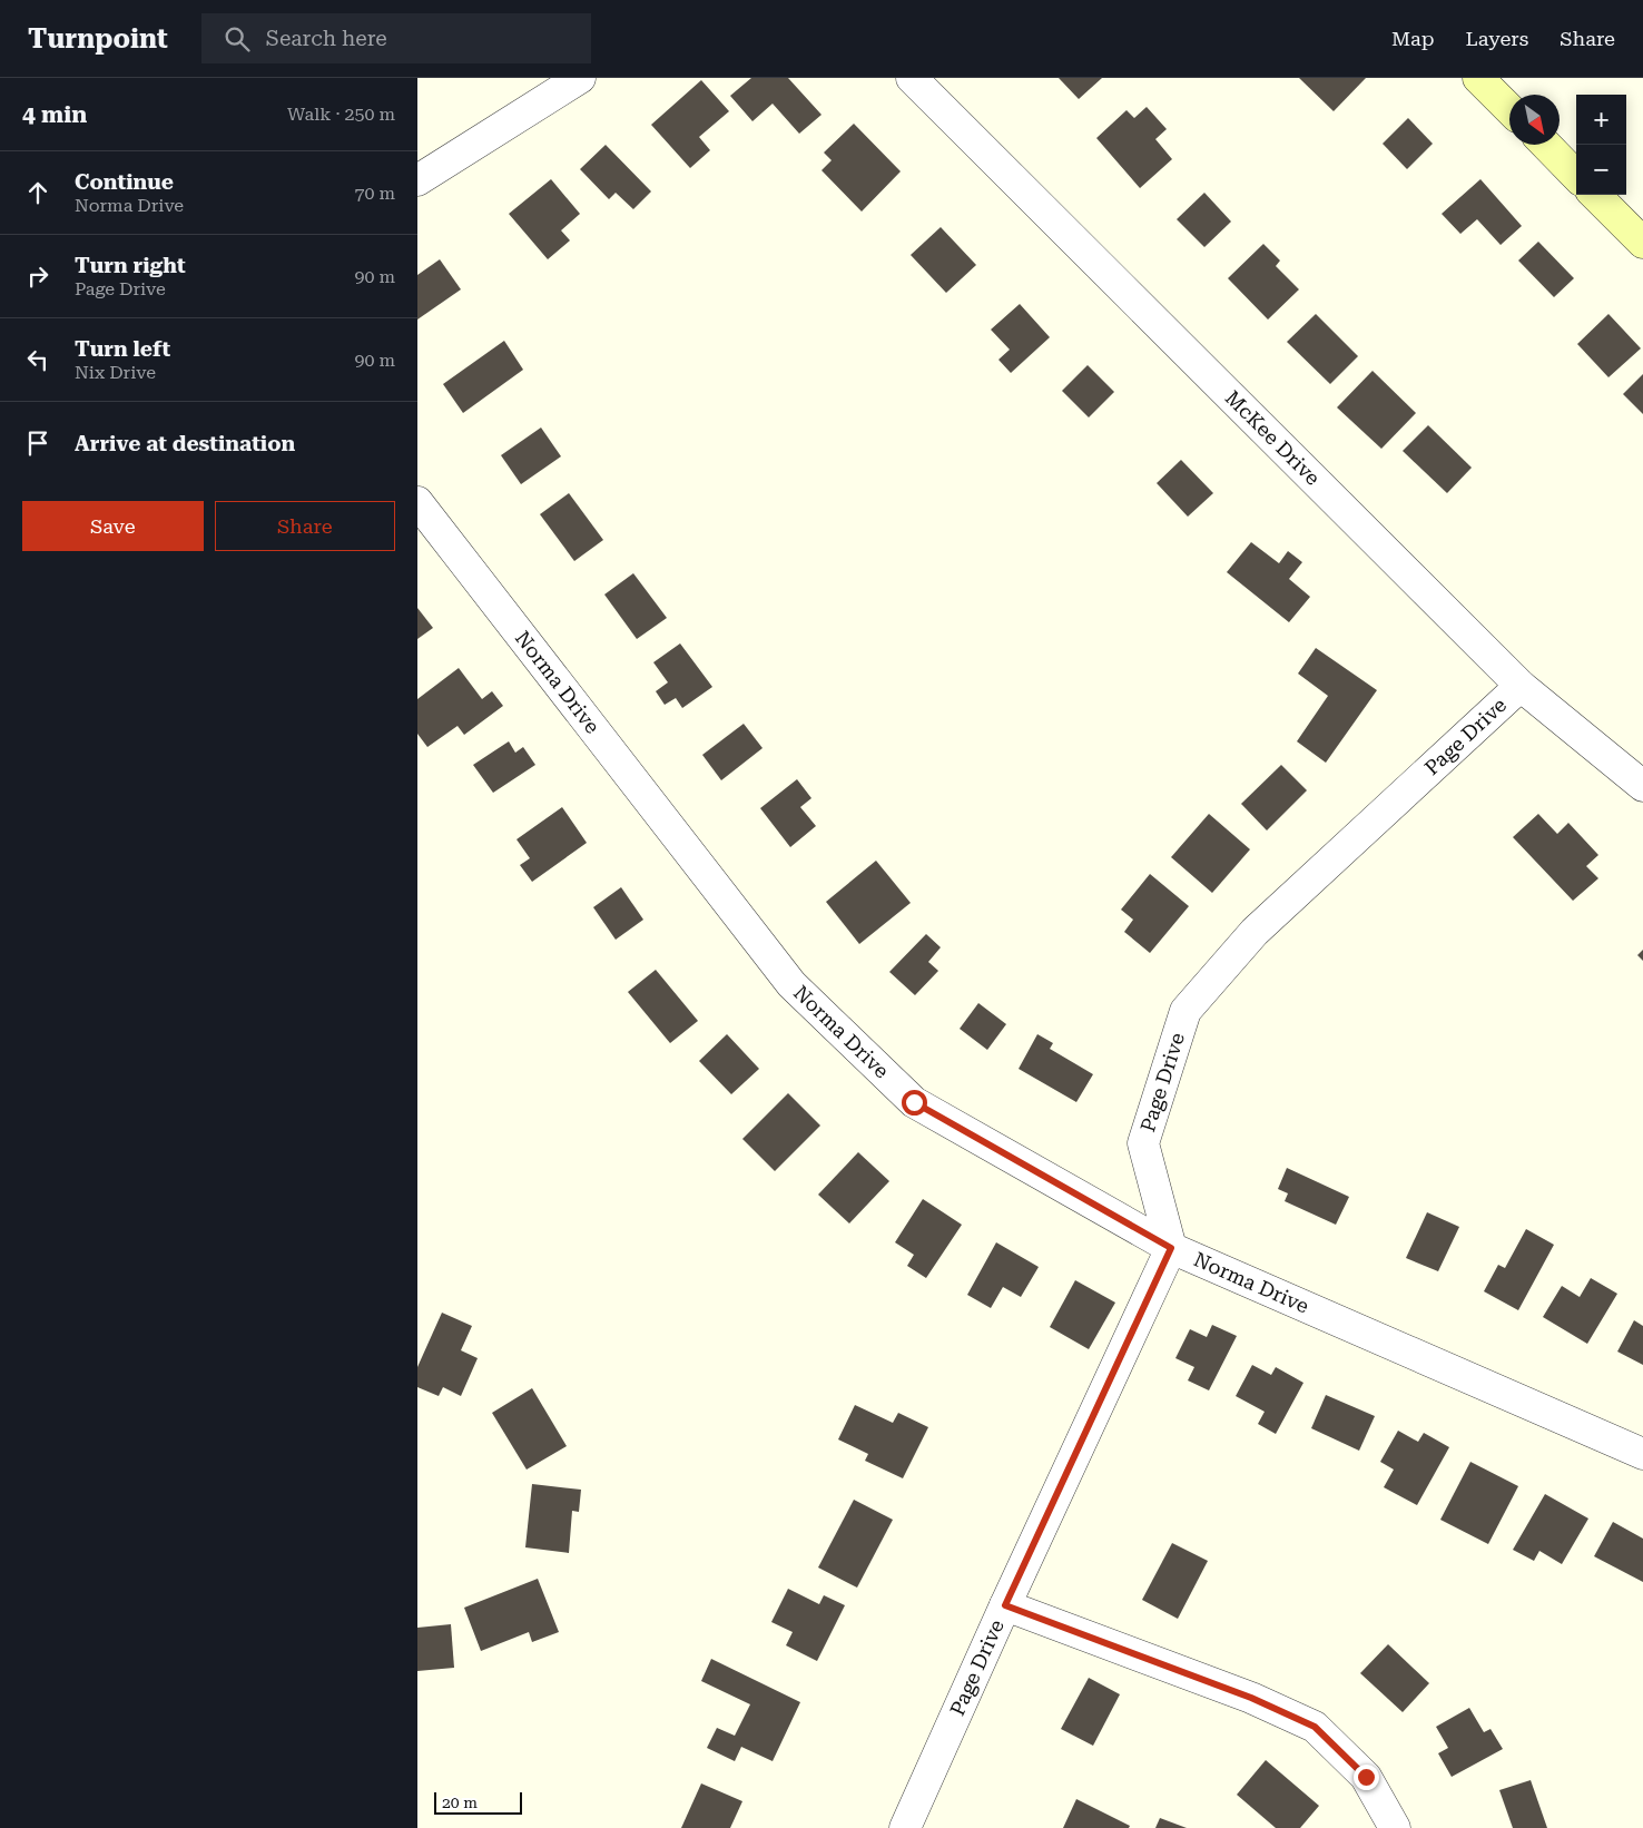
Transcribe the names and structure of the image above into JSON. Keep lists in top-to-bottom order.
{
  "streets": {
    "street": ["McKee Drive", "Norma Drive", "Page Drive"]
  },
  "crossings": [
    ["McKee Drive", "Page Drive"],
    ["Norma Drive", "Page Drive"]
  ],
  "scale_bar": "20 m",
  "north": "bottom right",
  "page": {
    "header": "Turnpoint",
    "search": "Search here",
    "nav": ["Map", "Layers", "Share"],
    "heading": ["4 min", "Walk · 250 m"],
    "map_buttons": ["+", "−"],
    "list": [
      ["Continue", "Norma Drive", "70 m"],
      ["Turn right", "Page Drive", "90 m"],
      ["Turn left", "Nix Drive", "90 m"],
      "Arrive at destination"
    ],
    "buttons": ["Save", "Share"],
    "scale": "20 m"
  }
}
